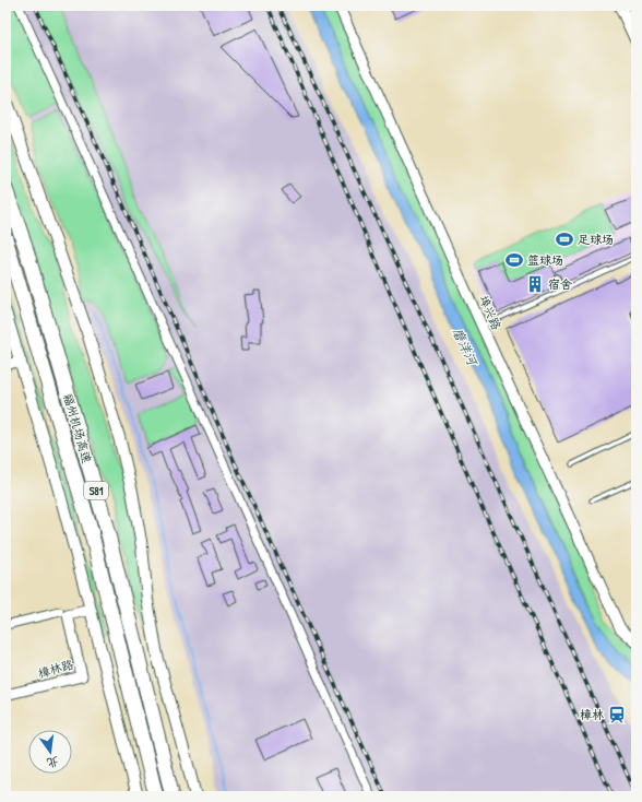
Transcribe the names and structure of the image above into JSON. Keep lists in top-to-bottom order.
{
  "streets": {
    "highway": ["福州机场高速", "S81"],
    "street": ["埠兴路", "樟林路"]
  },
  "water": ["磨洋河"],
  "places": {
    "sports": ["足球场", "篮球场"],
    "building": ["宿舍"],
    "station": ["樟林"]
  },
  "north": "bottom"
}
